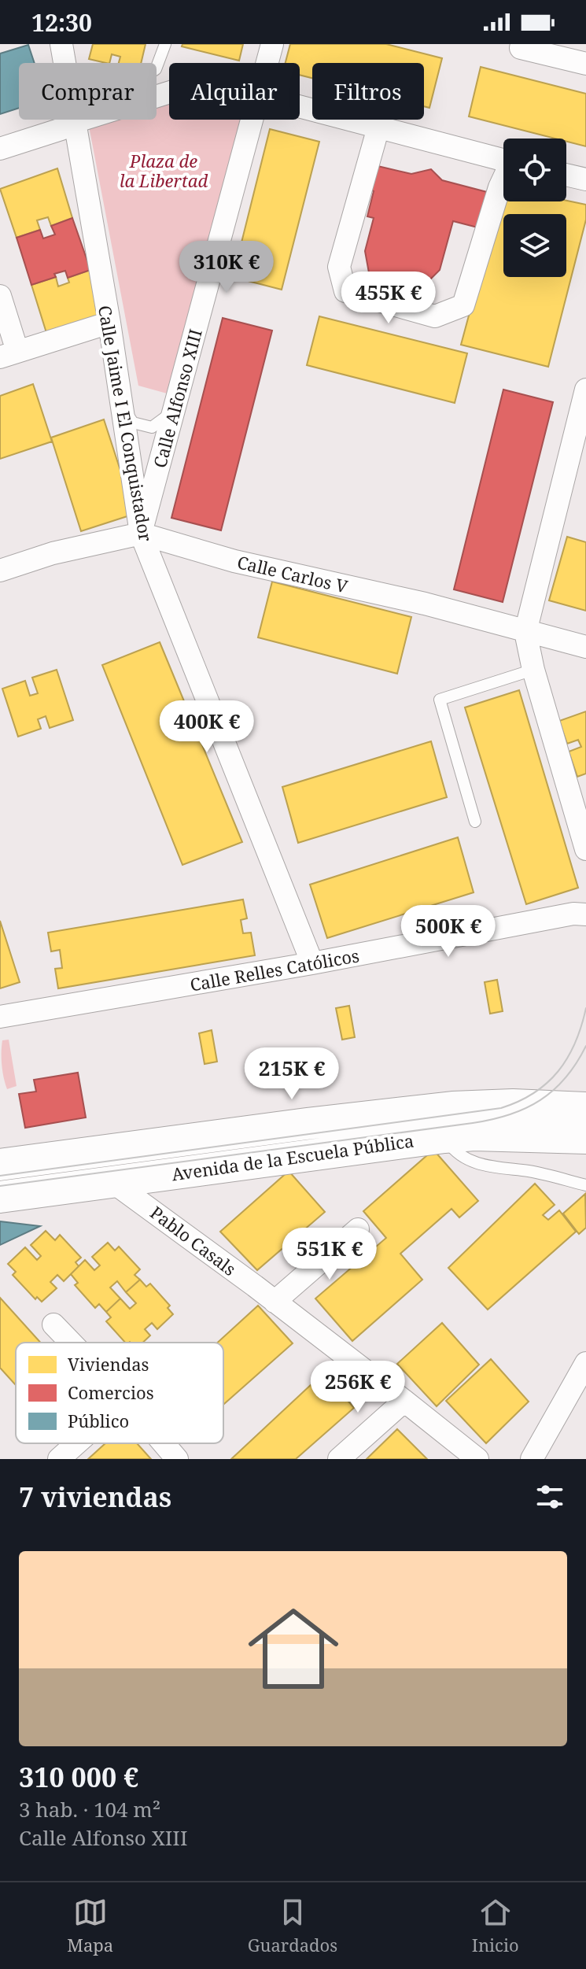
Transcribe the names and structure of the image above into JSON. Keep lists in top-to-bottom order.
{
  "streets": {
    "street": [
      "Calle Alfonso XIII",
      "Calle Jaime I El Conquistador",
      "Calle Carlos V",
      "Calle Relles Católicos",
      "Avenida de la Escuela Pública",
      "Pablo Casals"
    ]
  },
  "crossings": [
    ["Calle Alfonso XIII", "Calle Jaime I El Conquistador"],
    ["Calle Alfonso XIII", "Calle Carlos V"],
    ["Calle Jaime I El Conquistador", "Calle Carlos V"],
    ["Calle Jaime I El Conquistador", "Calle Relles Católicos"],
    ["Avenida de la Escuela Pública", "Pablo Casals"]
  ],
  "parks": ["Plaza de la Libertad"],
  "legend": ["Viviendas", "Comercios", "Público"],
  "page": {
    "status": "12:30",
    "chip": ["Comprar", "Alquilar", "Filtros"],
    "price": [
      "310K €",
      "455K €",
      "400K €",
      "500K €",
      "215K €",
      "551K €",
      "256K €"
    ],
    "heading": "7 viviendas",
    "list": [
      {
        "name": "310 000 €",
        "note": "3 hab. · 104 m² · Calle Alfonso XIII"
      }
    ],
    "tabs": ["Mapa", "Guardados", "Inicio"]
  }
}
